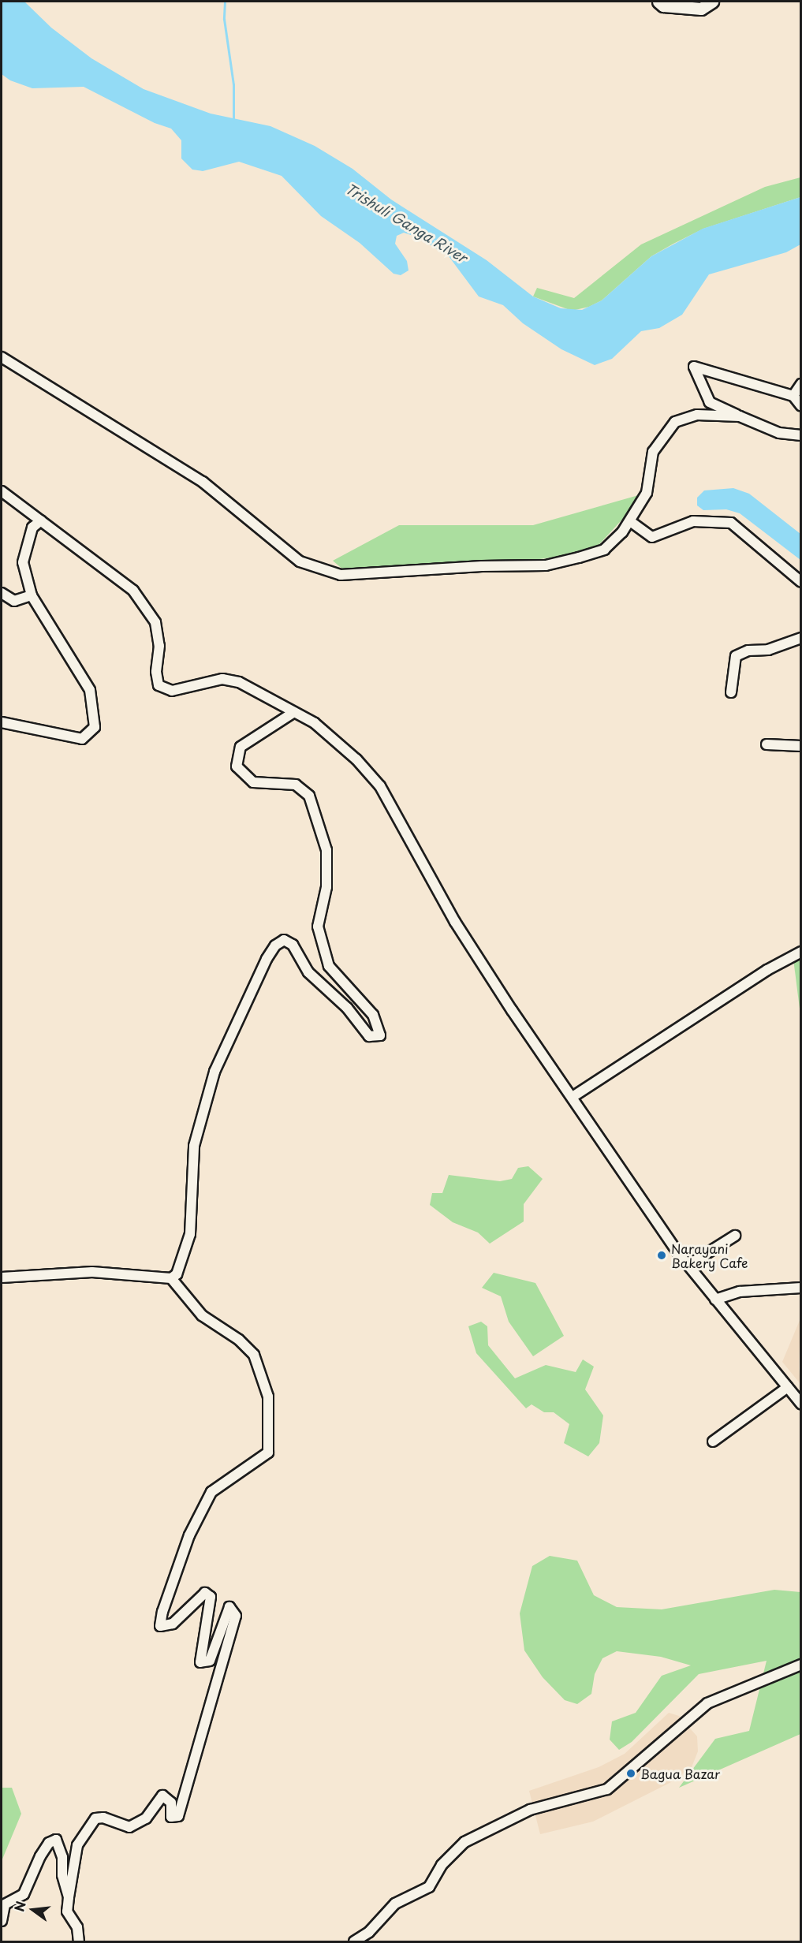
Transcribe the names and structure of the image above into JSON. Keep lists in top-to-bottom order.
{
  "water": ["Trishuli Ganga River"],
  "places": ["Narayani Bakery Cafe", "Bagua Bazar"],
  "north": "left"
}
